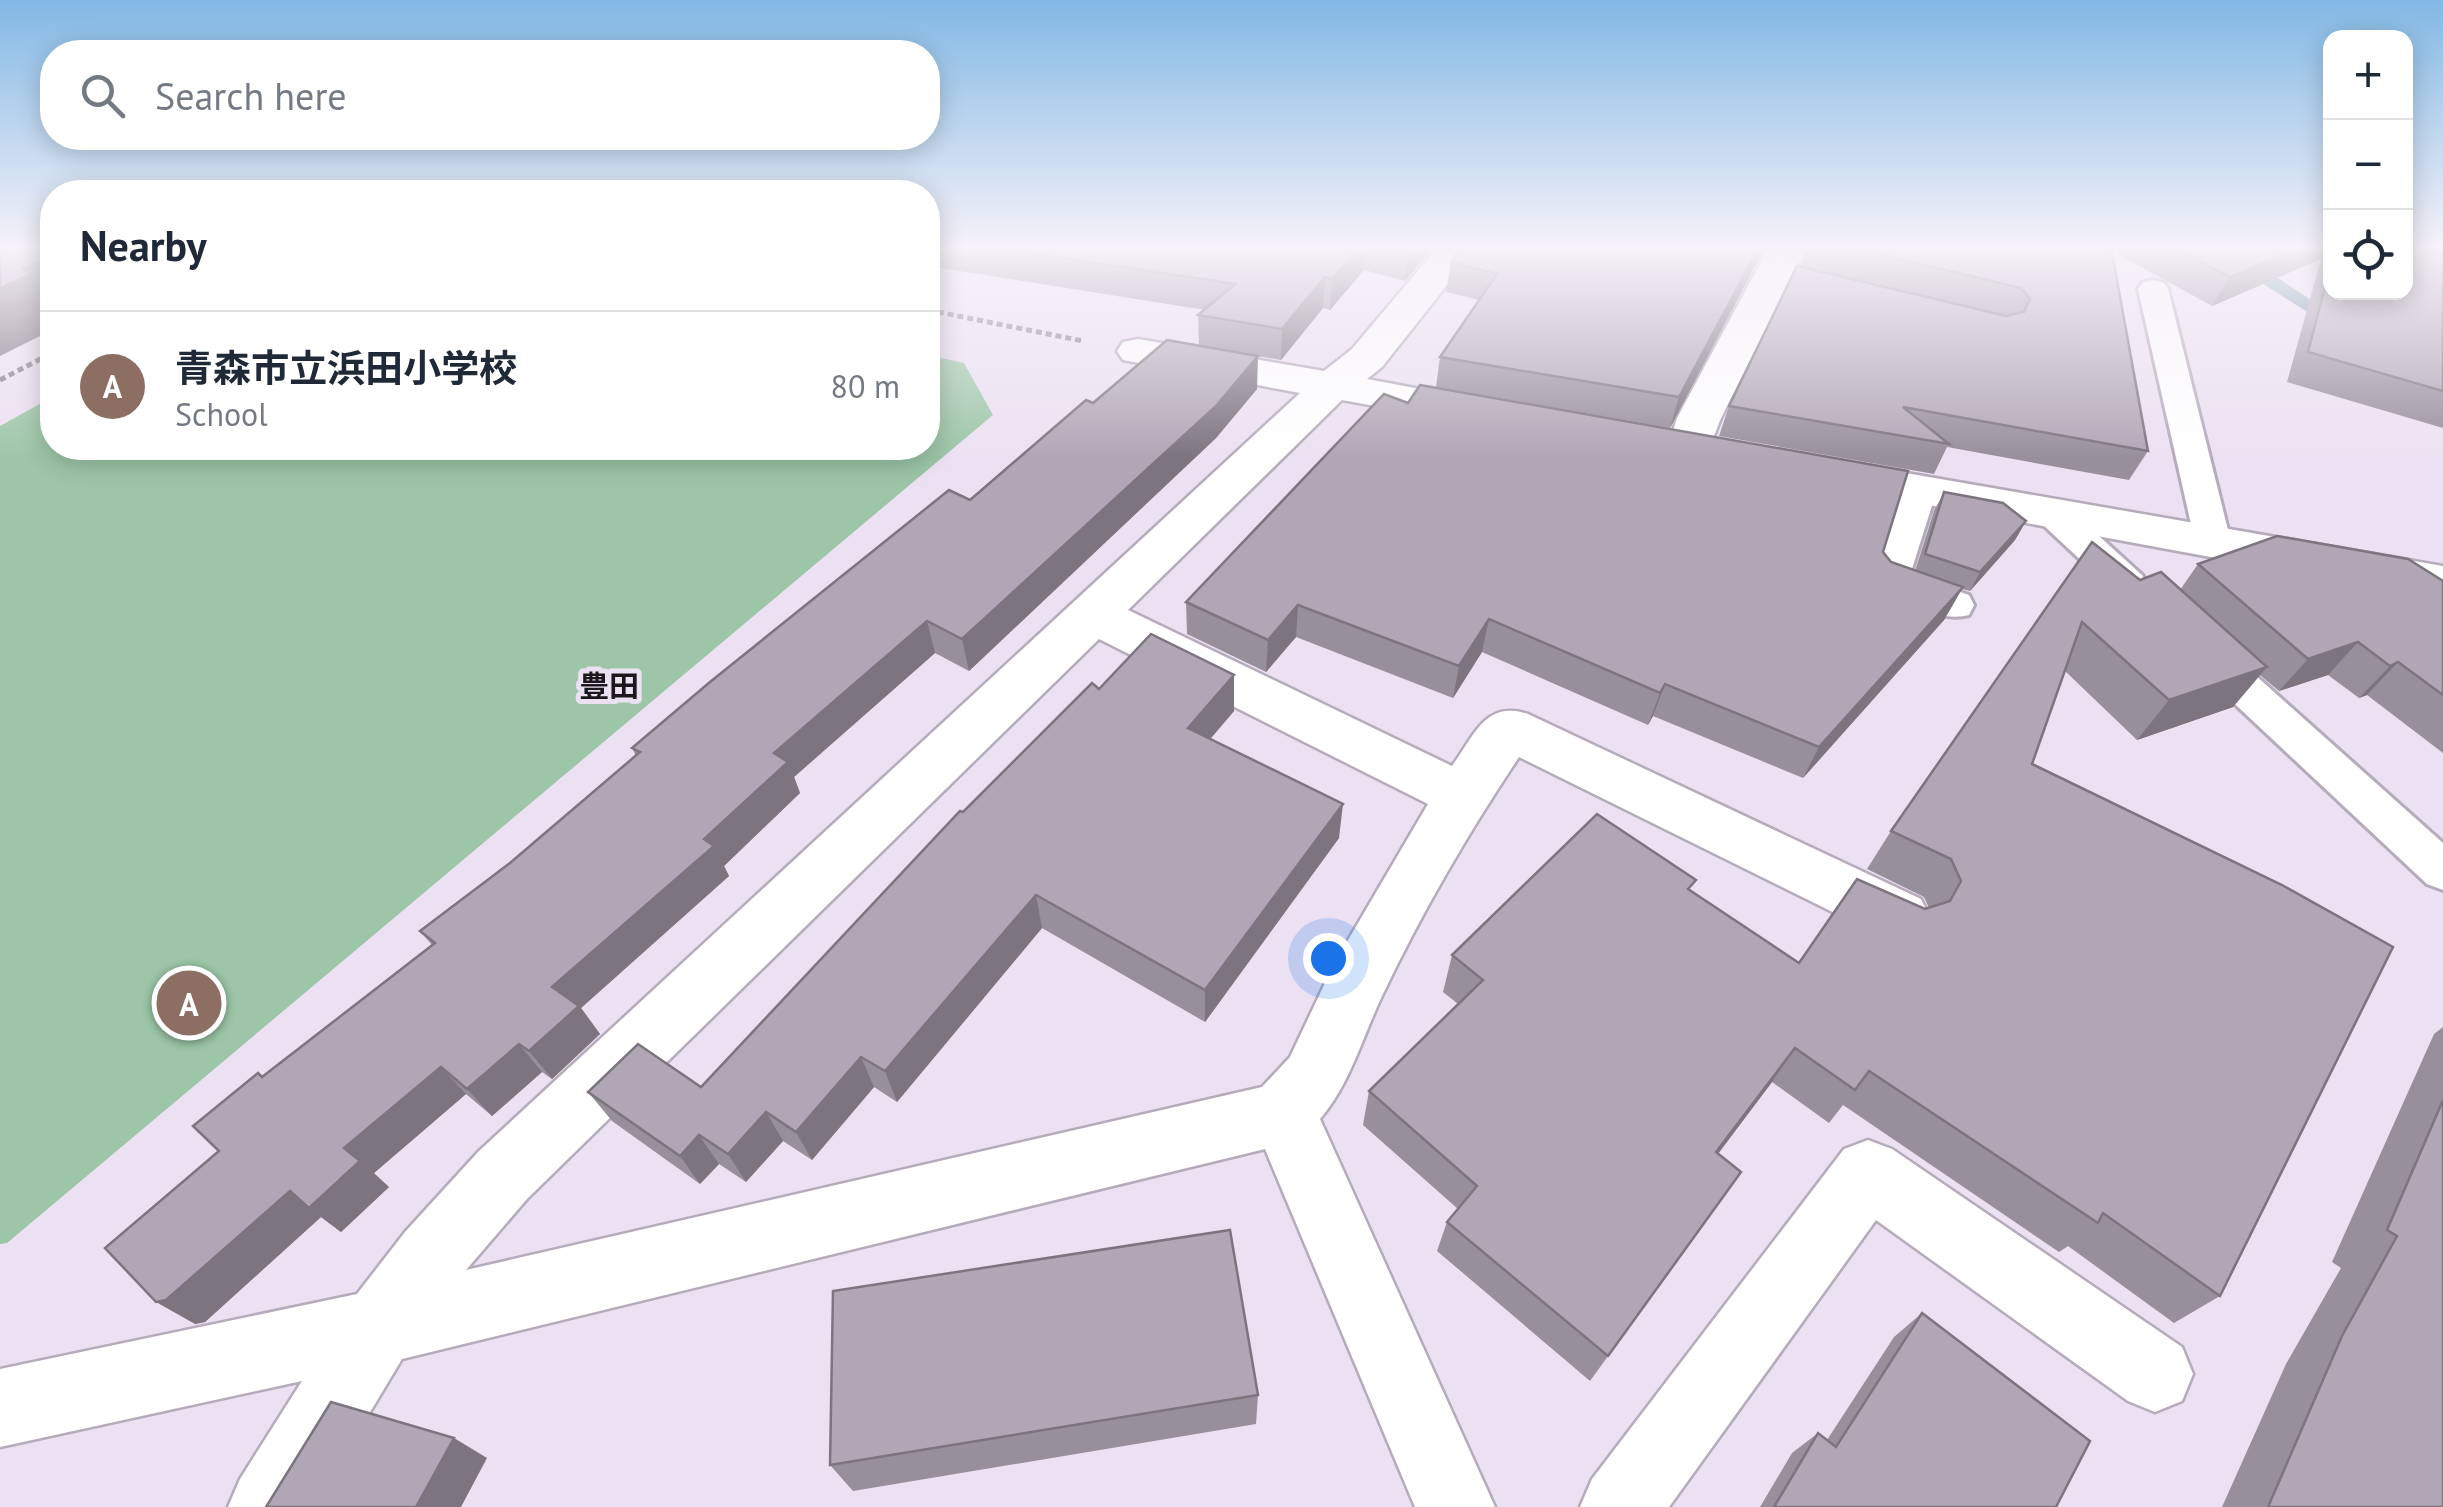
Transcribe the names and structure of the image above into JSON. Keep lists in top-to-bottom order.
{
  "districts": ["豊田"],
  "page": {
    "map_buttons": ["+", "−"],
    "search": "Search here",
    "heading": "Nearby",
    "list": [
      {
        "mark": "A",
        "name": "青森市立浜田小学校",
        "note": "School",
        "value": "80 m"
      }
    ],
    "pins": "A"
  }
}
